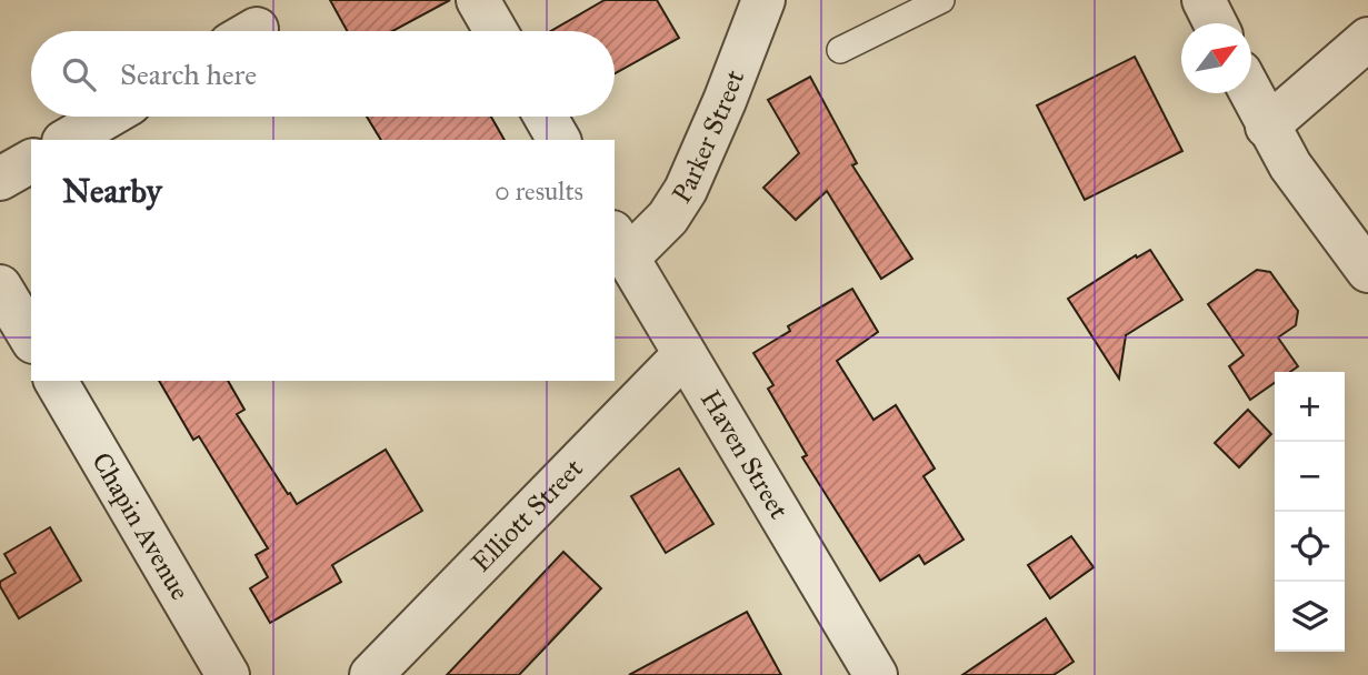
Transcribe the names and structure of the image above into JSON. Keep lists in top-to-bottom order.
{
  "streets": {
    "street": [
      "Parker Street",
      "Haven Street",
      "Elliott Street",
      "Chapin Avenue"
    ]
  },
  "crossings": [
    ["Parker Street", "Haven Street"],
    ["Haven Street", "Elliott Street"]
  ],
  "north": "top right",
  "page": {
    "search": "Search here",
    "heading": ["Nearby", "0 results"],
    "map_buttons": ["+", "−"]
  }
}
